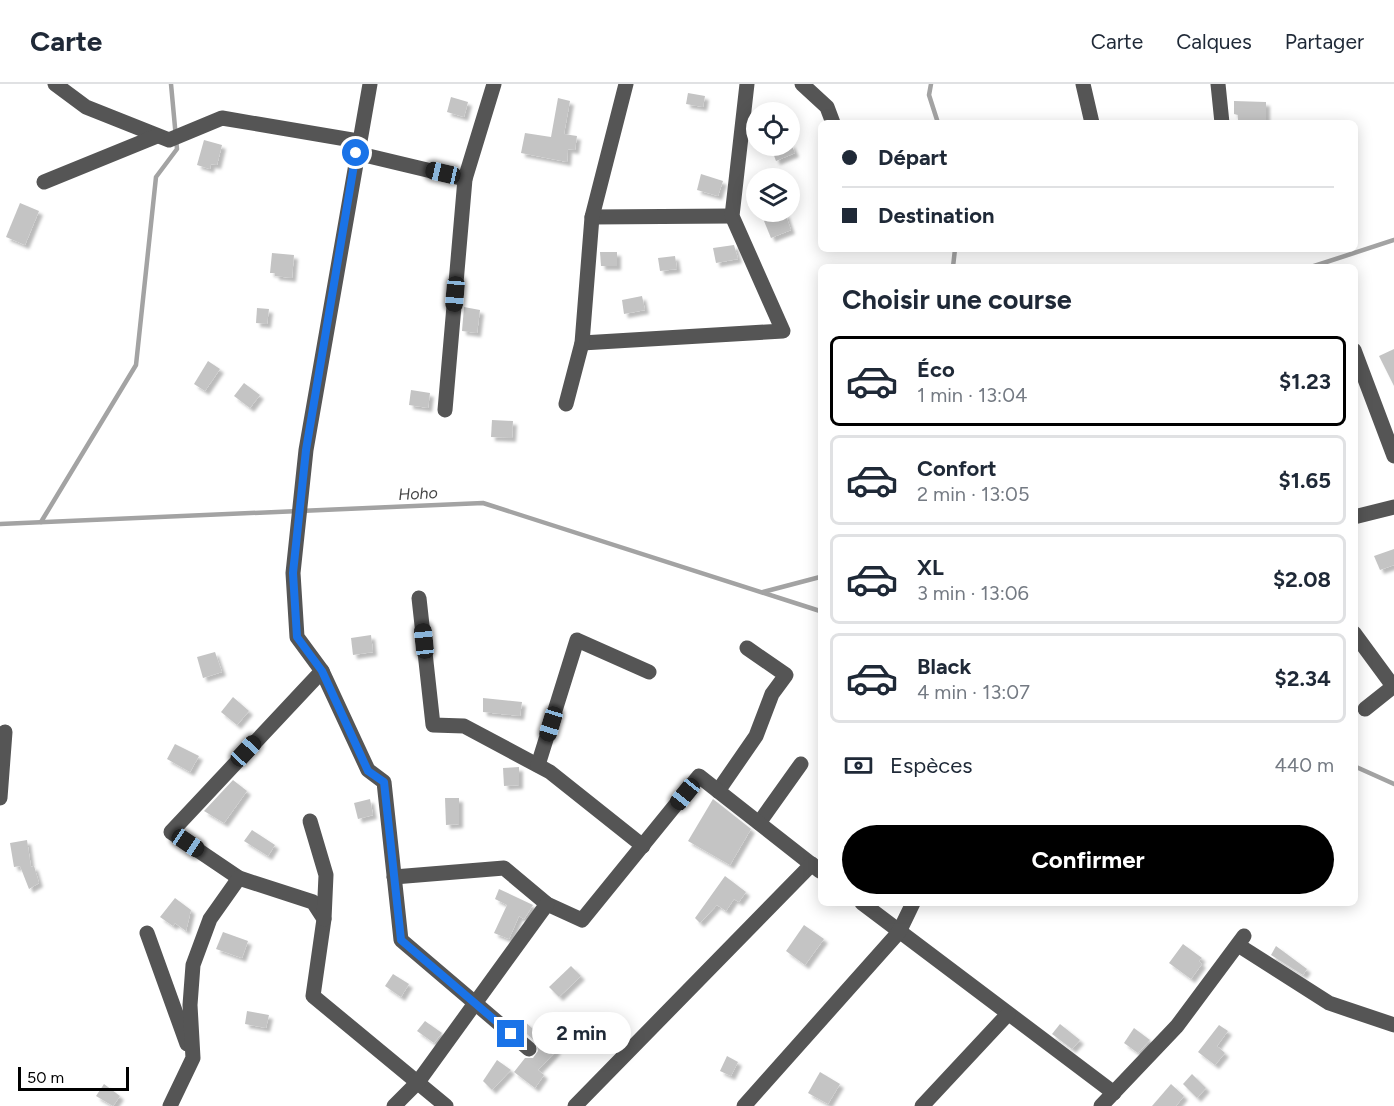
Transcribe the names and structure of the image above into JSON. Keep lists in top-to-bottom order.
{
  "water": ["Hoho"],
  "scale_bar": "50 m",
  "page": {
    "header": "Carte",
    "nav": ["Carte", "Calques", "Partager"],
    "banner": ["Départ", "Destination"],
    "heading": "Choisir une course",
    "list": [
      {
        "name": "Éco",
        "note": "1 min · 13:04",
        "value": "$1.23"
      },
      {
        "name": "Confort",
        "note": "2 min · 13:05",
        "value": "$1.65"
      },
      {
        "name": "XL",
        "note": "3 min · 13:06",
        "value": "$2.08"
      },
      {
        "name": "Black",
        "note": "4 min · 13:07",
        "value": "$2.34"
      }
    ],
    "pay": ["Espèces", "440 m"],
    "buttons": "Confirmer",
    "bubble": "2 min",
    "scale": "50 m"
  }
}
